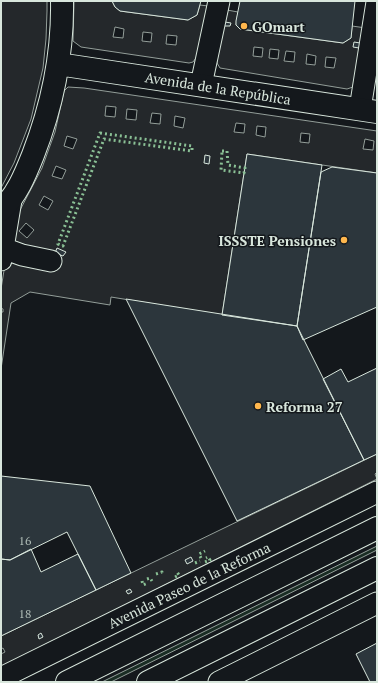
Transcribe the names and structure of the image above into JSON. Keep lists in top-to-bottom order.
{
  "streets": {
    "main road": ["Avenida de la República"],
    "street": ["Avenida Paseo de la Reforma"]
  },
  "places": ["GOmart", "ISSSTE Pensiones", "Reforma 27"],
  "house_numbers": ["16", "18"]
}
